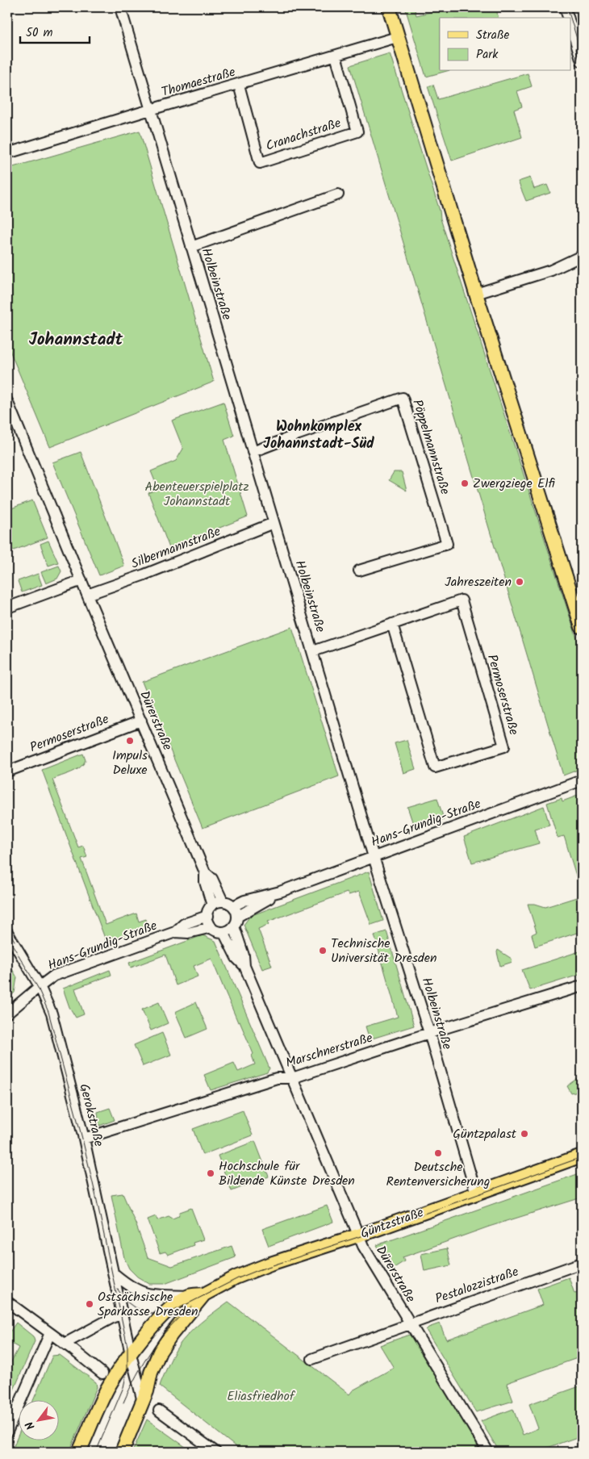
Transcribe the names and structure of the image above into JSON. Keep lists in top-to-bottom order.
{
  "streets": {
    "main road": ["Güntzstraße"],
    "street": [
      "Thomaestraße",
      "Cranachstraße",
      "Holbeinstraße",
      "Pöppelmannstraße",
      "Silbermannstraße",
      "Permoserstraße",
      "Dürerstraße",
      "Hans-Grundig-Straße",
      "Marschnerstraße",
      "Gerokstraße",
      "Pestalozzistraße"
    ]
  },
  "crossings": [
    ["Thomaestraße", "Cranachstraße"],
    ["Thomaestraße", "Holbeinstraße"],
    ["Holbeinstraße", "Pöppelmannstraße"],
    ["Holbeinstraße", "Silbermannstraße"],
    ["Holbeinstraße", "Permoserstraße"],
    ["Holbeinstraße", "Hans-Grundig-Straße"],
    ["Holbeinstraße", "Marschnerstraße"],
    ["Holbeinstraße", "Güntzstraße"],
    ["Silbermannstraße", "Dürerstraße"],
    ["Permoserstraße", "Dürerstraße"],
    ["Dürerstraße", "Hans-Grundig-Straße"],
    ["Dürerstraße", "Marschnerstraße"],
    ["Dürerstraße", "Güntzstraße"],
    ["Dürerstraße", "Pestalozzistraße"],
    ["Hans-Grundig-Straße", "Gerokstraße"],
    ["Marschnerstraße", "Gerokstraße"],
    ["Gerokstraße", "Güntzstraße"]
  ],
  "districts": ["Johannstadt", "Wohnkomplex Johannstadt-Süd"],
  "parks": ["Abenteuerspielplatz Johannstadt", "Eliasfriedhof"],
  "places": [
    "Zwergziege Elfi",
    "Jahreszeiten",
    "Impuls Deluxe",
    "Technische Universität Dresden",
    "Güntzpalast",
    "Deutsche Rentenversicherung",
    "Hochschule für Bildende Künste Dresden",
    "Ostsächsische Sparkasse Dresden"
  ],
  "legend": ["Straße", "Park"],
  "scale_bar": "50 m",
  "north": "bottom left"
}
